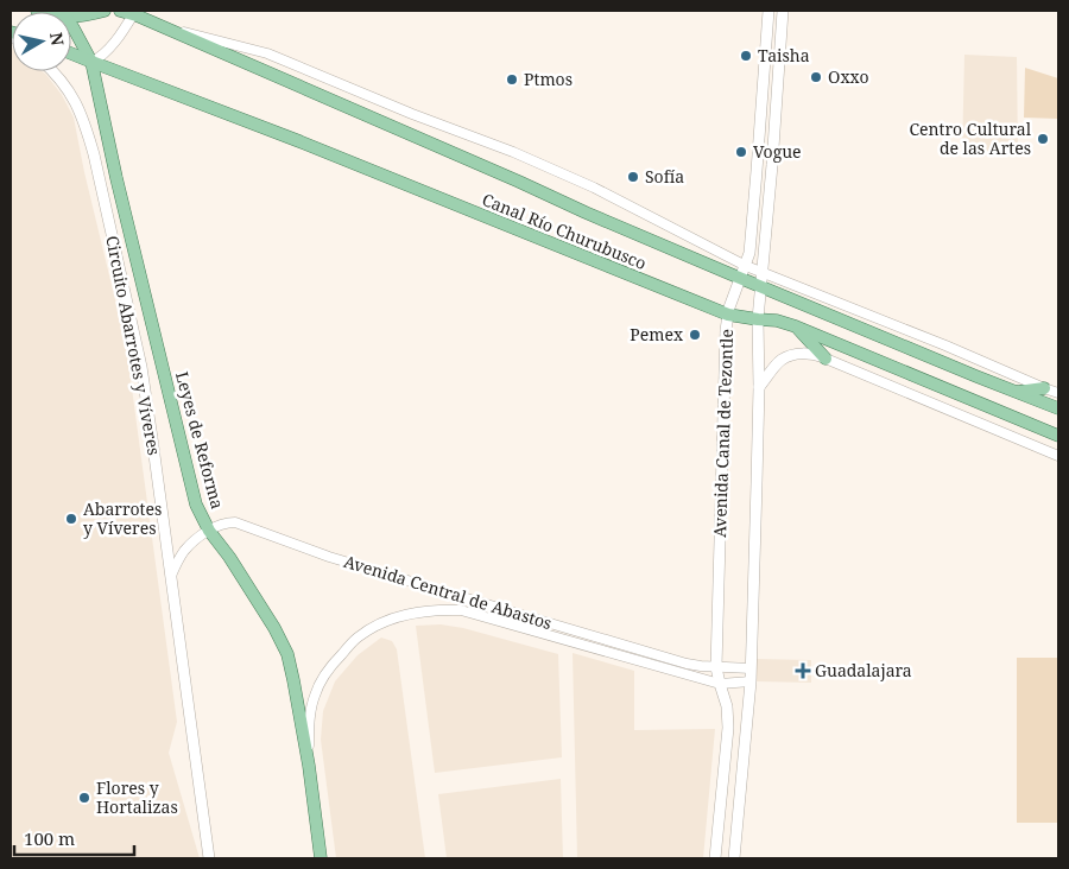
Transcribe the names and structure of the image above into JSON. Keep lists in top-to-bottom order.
{
  "streets": {
    "main road": [
      "Canal Río Churubusco",
      "Circuito Abarrotes y Víveres",
      "Avenida Canal de Tezontle",
      "Leyes de Reforma"
    ],
    "street": ["Avenida Central de Abastos"]
  },
  "crossings": [
    ["Canal Río Churubusco", "Avenida Canal de Tezontle"],
    ["Canal Río Churubusco", "Leyes de Reforma"],
    ["Circuito Abarrotes y Víveres", "Avenida Central de Abastos"],
    ["Avenida Canal de Tezontle", "Avenida Central de Abastos"],
    ["Leyes de Reforma", "Avenida Central de Abastos"]
  ],
  "places": {
    "other": [
      "Taisha",
      "Oxxo",
      "Ptmos",
      "Centro Cultural de las Artes",
      "Vogue",
      "Sofía",
      "Pemex",
      "Abarrotes y Víveres",
      "Flores y Hortalizas"
    ],
    "health": ["Guadalajara"]
  },
  "scale_bar": "100 m",
  "north": "right"
}
